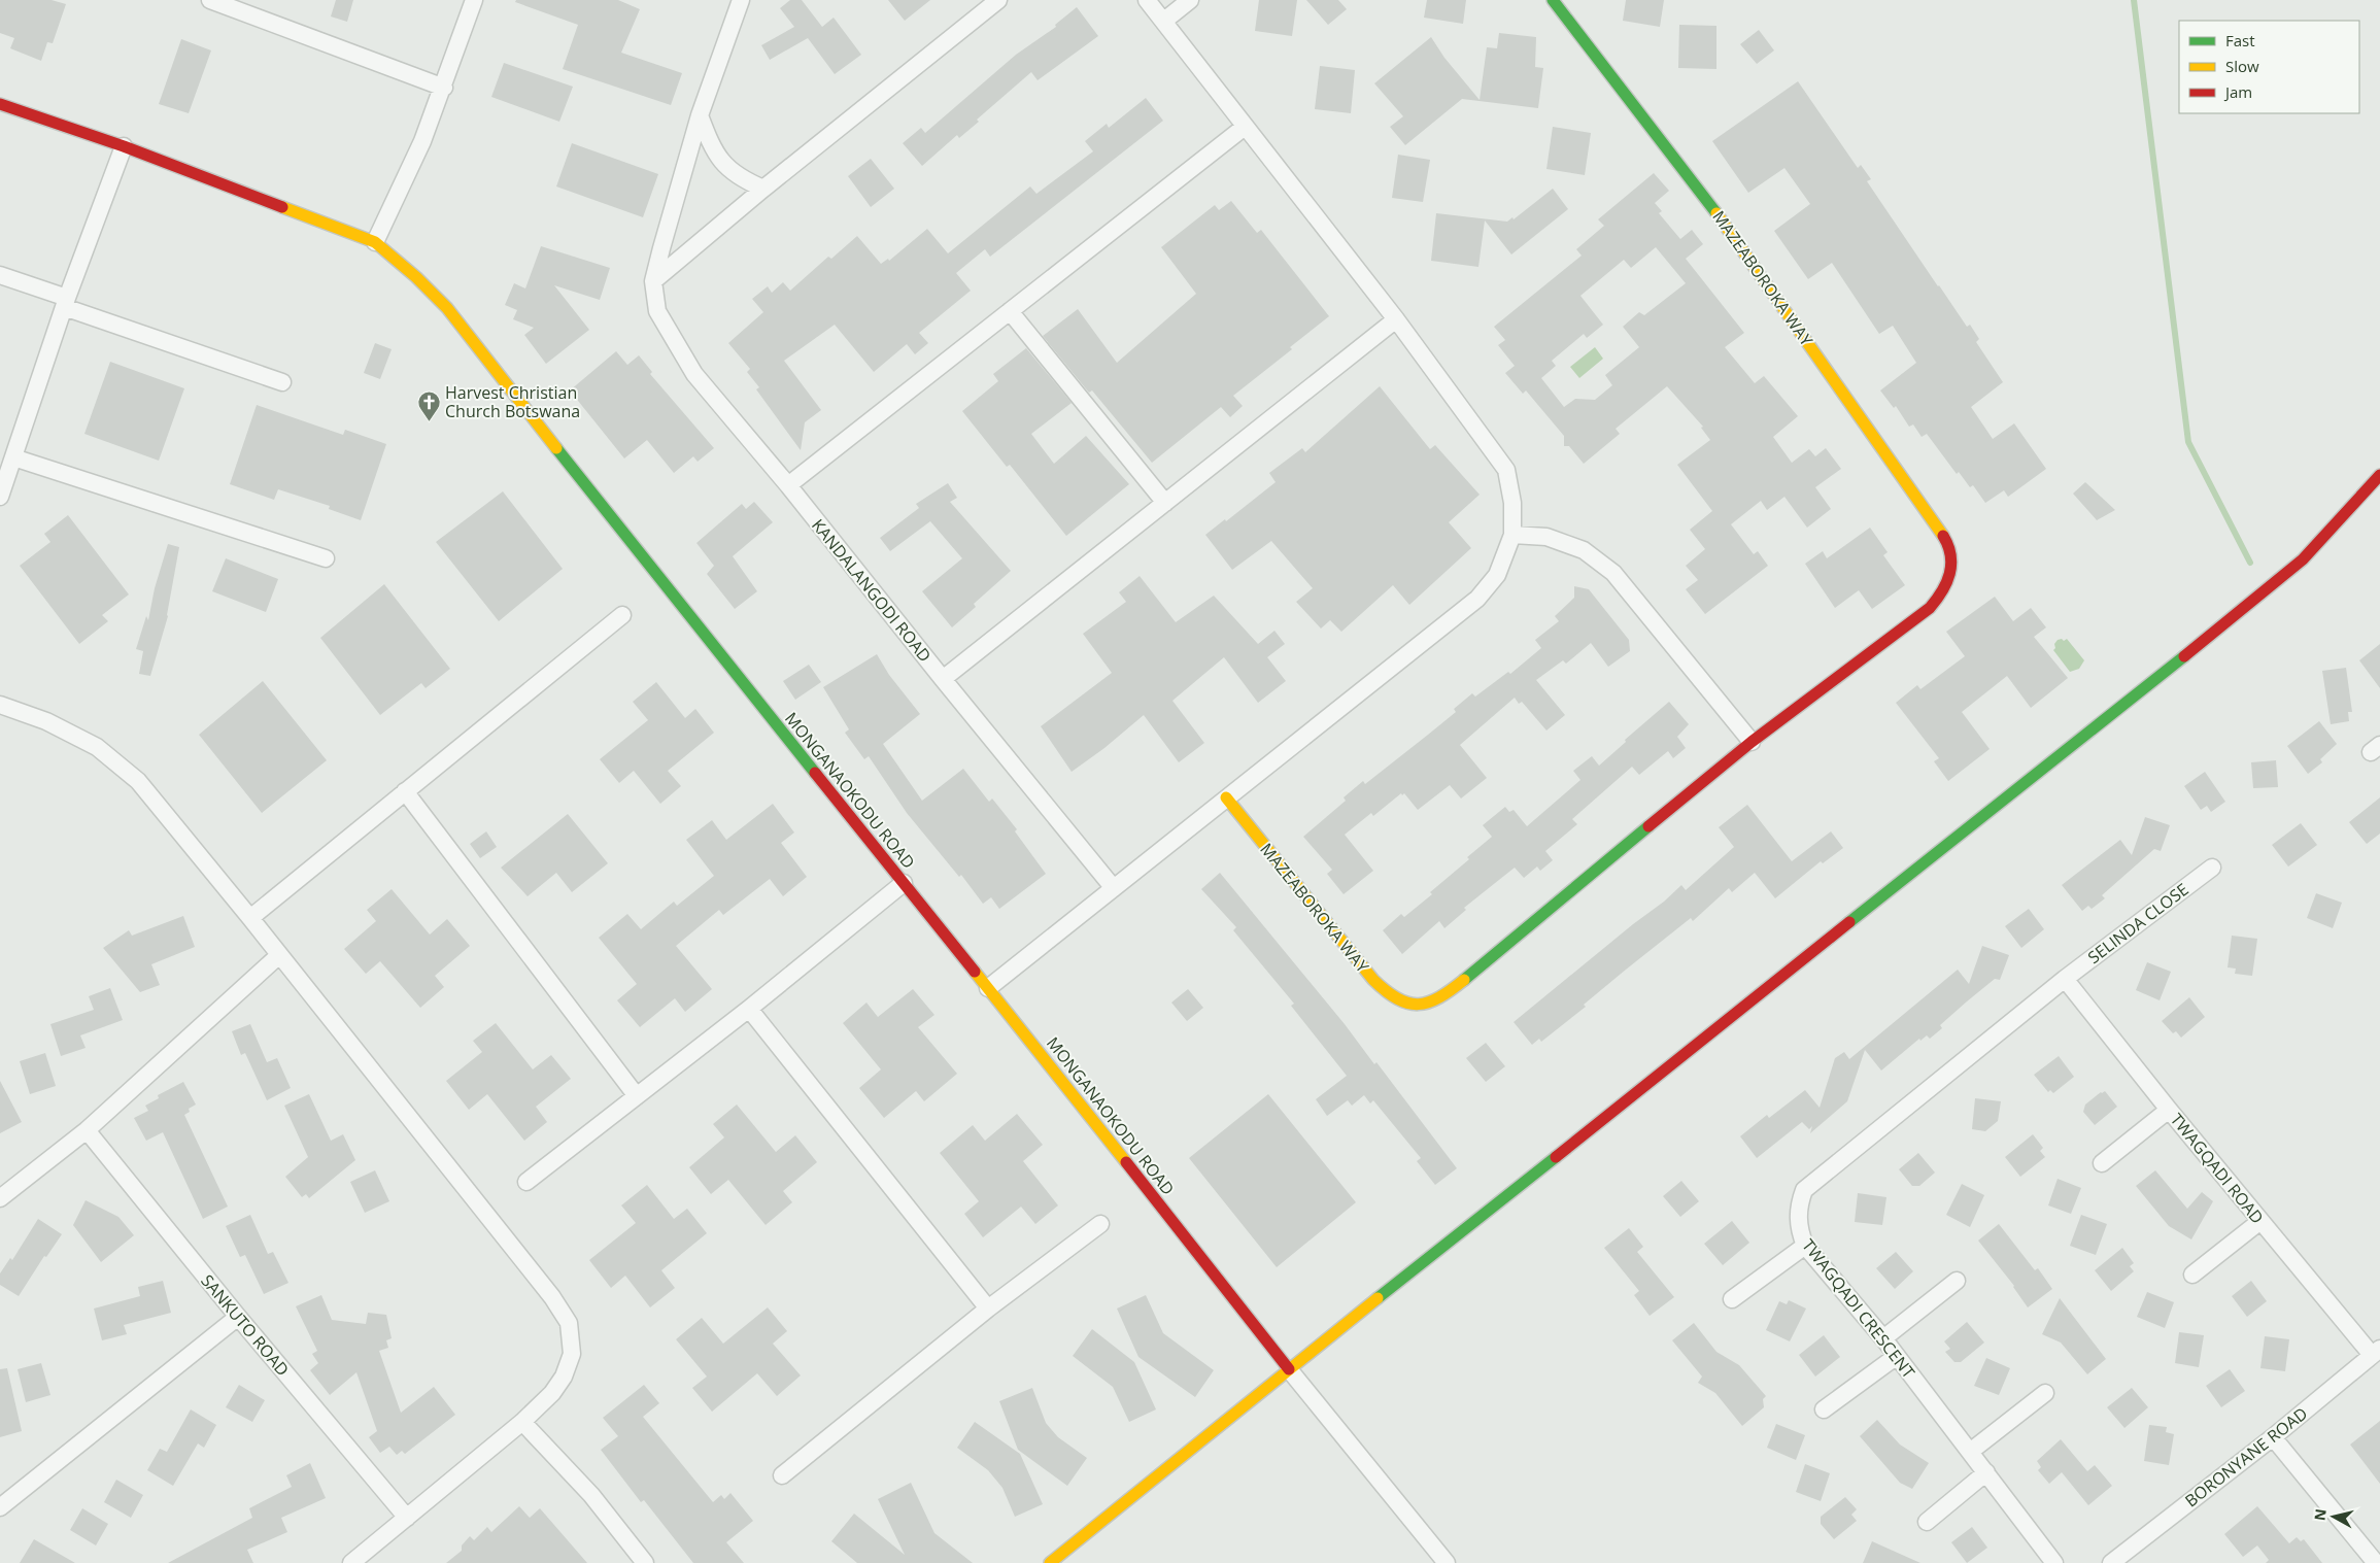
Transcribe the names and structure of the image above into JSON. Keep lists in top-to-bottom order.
{
  "streets": {
    "street": [
      "MAZEABOROKA WAY",
      "KANDALANGODI ROAD",
      "MONGANAOKODU ROAD",
      "SELINDA CLOSE",
      "TWAGQADI ROAD",
      "TWAGQADI CRESCENT",
      "SANKUTO ROAD",
      "BORONYANE ROAD"
    ]
  },
  "crossings": [
    ["SELINDA CLOSE", "TWAGQADI ROAD"],
    ["SELINDA CLOSE", "TWAGQADI CRESCENT"],
    ["TWAGQADI ROAD", "TWAGQADI CRESCENT"],
    ["TWAGQADI ROAD", "BORONYANE ROAD"]
  ],
  "places": {
    "church": ["Harvest Christian Church Botswana"]
  },
  "legend": ["Fast", "Slow", "Jam"],
  "north": "left"
}
